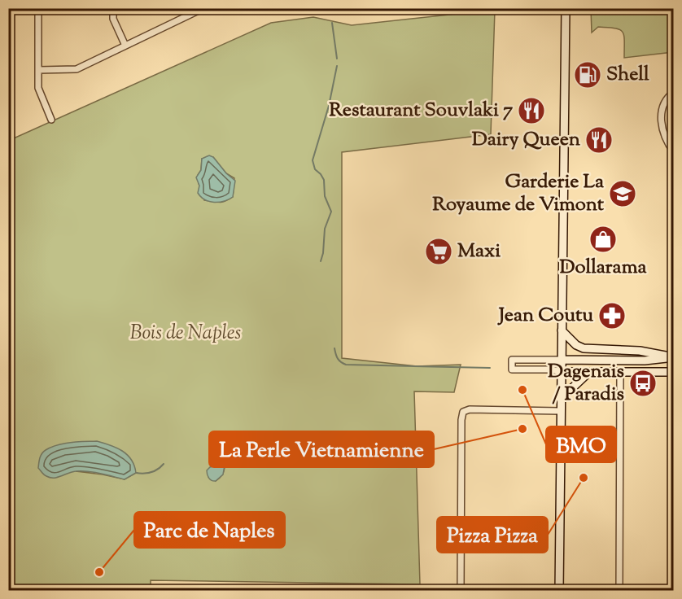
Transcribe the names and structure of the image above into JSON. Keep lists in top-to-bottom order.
{
  "parks": ["Bois de Naples"],
  "places": {
    "fuel station": ["Shell"],
    "restaurant": ["Restaurant Souvlaki 7", "Dairy Queen"],
    "school or university": ["Garderie La Royaume de Vimont"],
    "shop": ["Dollarama"],
    "supermarket": ["Maxi"],
    "pharmacy": ["Jean Coutu"],
    "bus stop": ["Dagenais / Paradis"],
    "other": [
      "BMO",
      "La Perle Vietnamienne",
      "Pizza Pizza",
      "Parc de Naples"
    ]
  }
}
